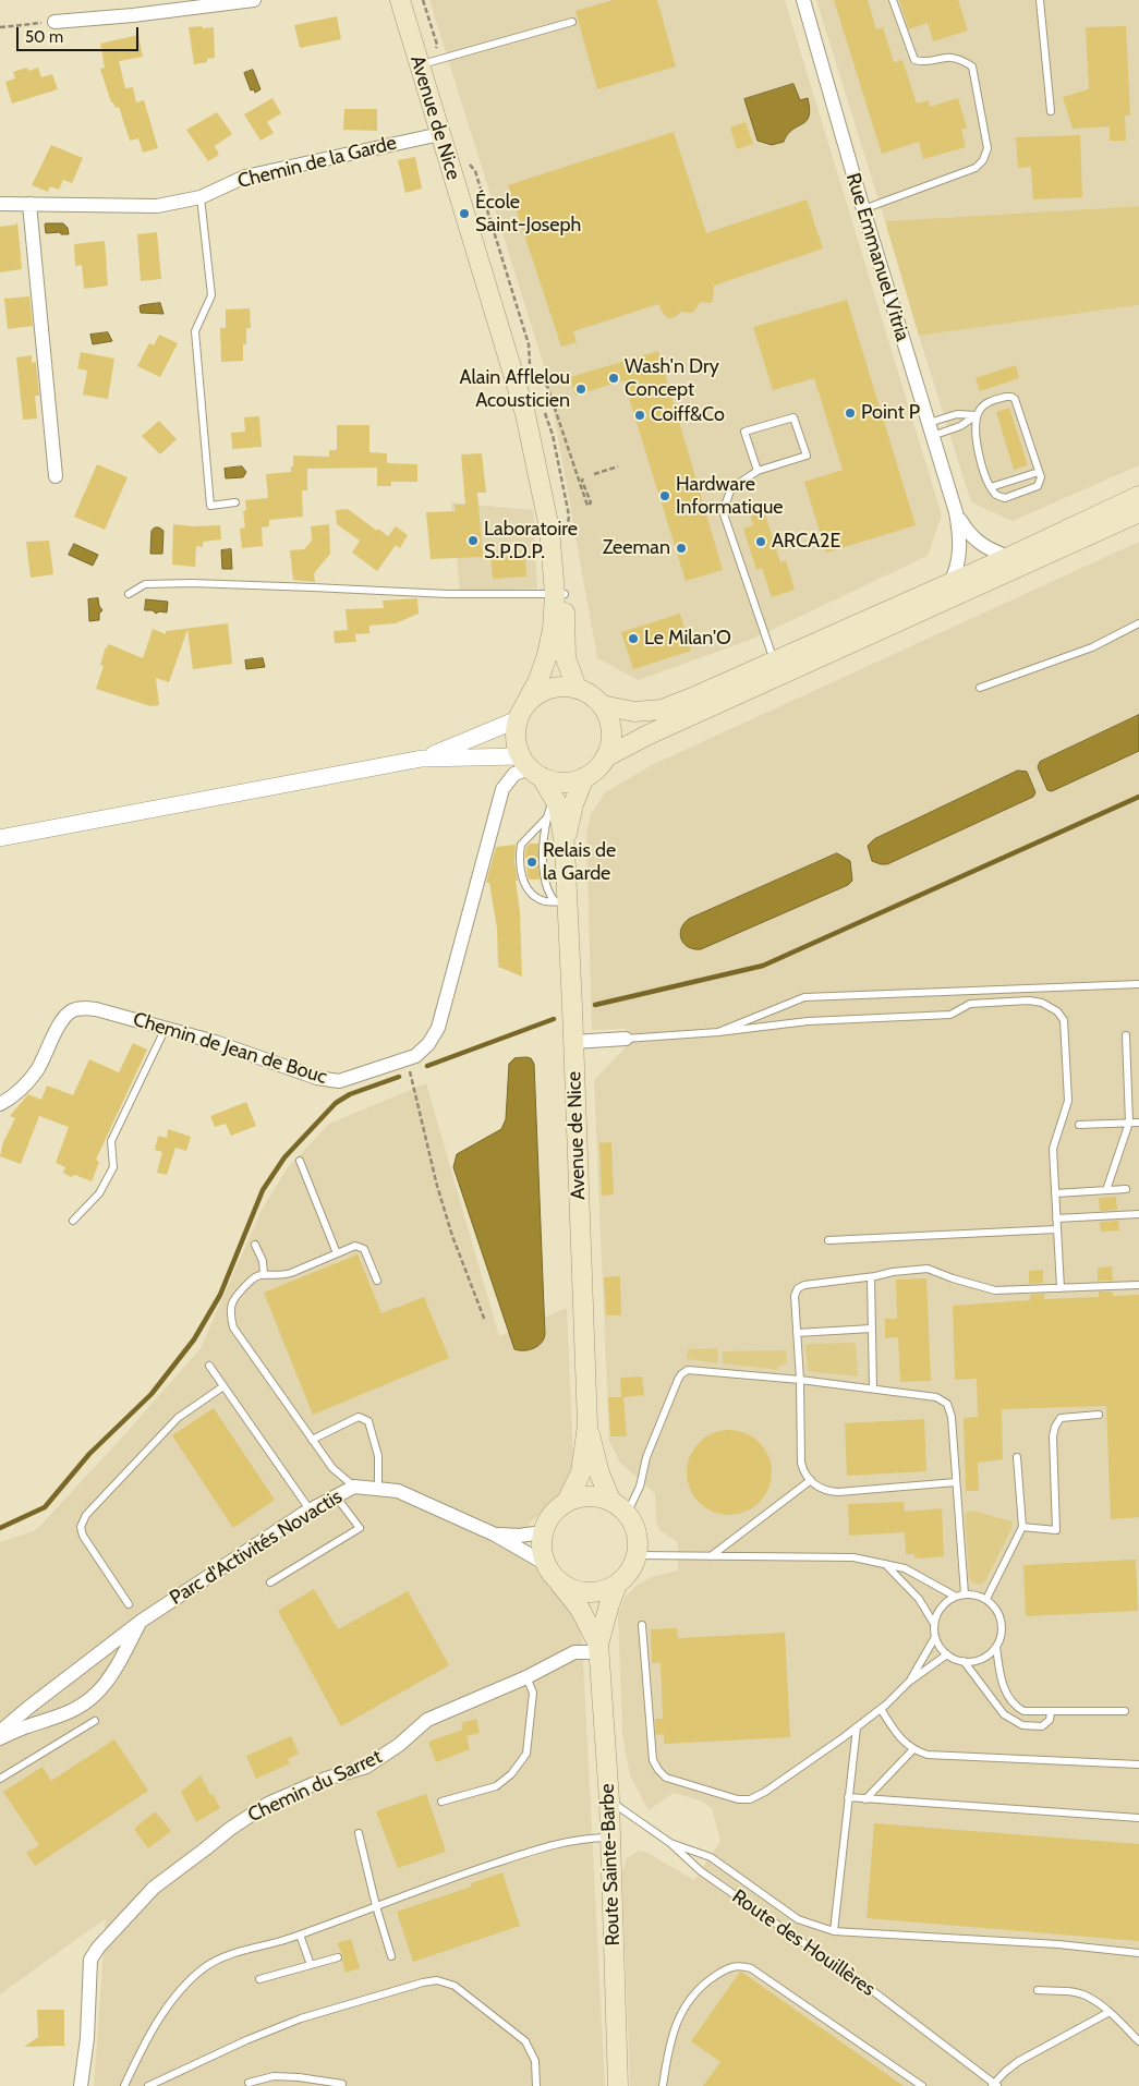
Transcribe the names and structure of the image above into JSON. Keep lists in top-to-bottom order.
{
  "streets": {
    "main road": ["Avenue de Nice", "Route Sainte-Barbe"],
    "street": [
      "Chemin de la Garde",
      "Rue Emmanuel Vitria",
      "Chemin de Jean de Bouc",
      "Parc d'Activités Novactis",
      "Chemin du Sarret"
    ],
    "lane": ["Route des Houillères"]
  },
  "crossings": [
    ["Avenue de Nice", "Chemin de la Garde"],
    ["Avenue de Nice", "Chemin de Jean de Bouc"],
    ["Avenue de Nice", "Parc d'Activités Novactis"],
    ["Avenue de Nice", "Route Sainte-Barbe"],
    ["Parc d'Activités Novactis", "Route Sainte-Barbe"],
    ["Chemin du Sarret", "Route Sainte-Barbe"],
    ["Route Sainte-Barbe", "Route des Houillères"]
  ],
  "places": [
    "École Saint-Joseph",
    "Wash'n Dry Concept",
    "Alain Afflelou Acousticien",
    "Point P",
    "Coiff&Co",
    "Hardware Informatique",
    "Laboratoire S.P.D.P.",
    "ARCA2E",
    "Zeeman",
    "Le Milan'O",
    "Relais de la Garde"
  ],
  "scale_bar": "50 m"
}
